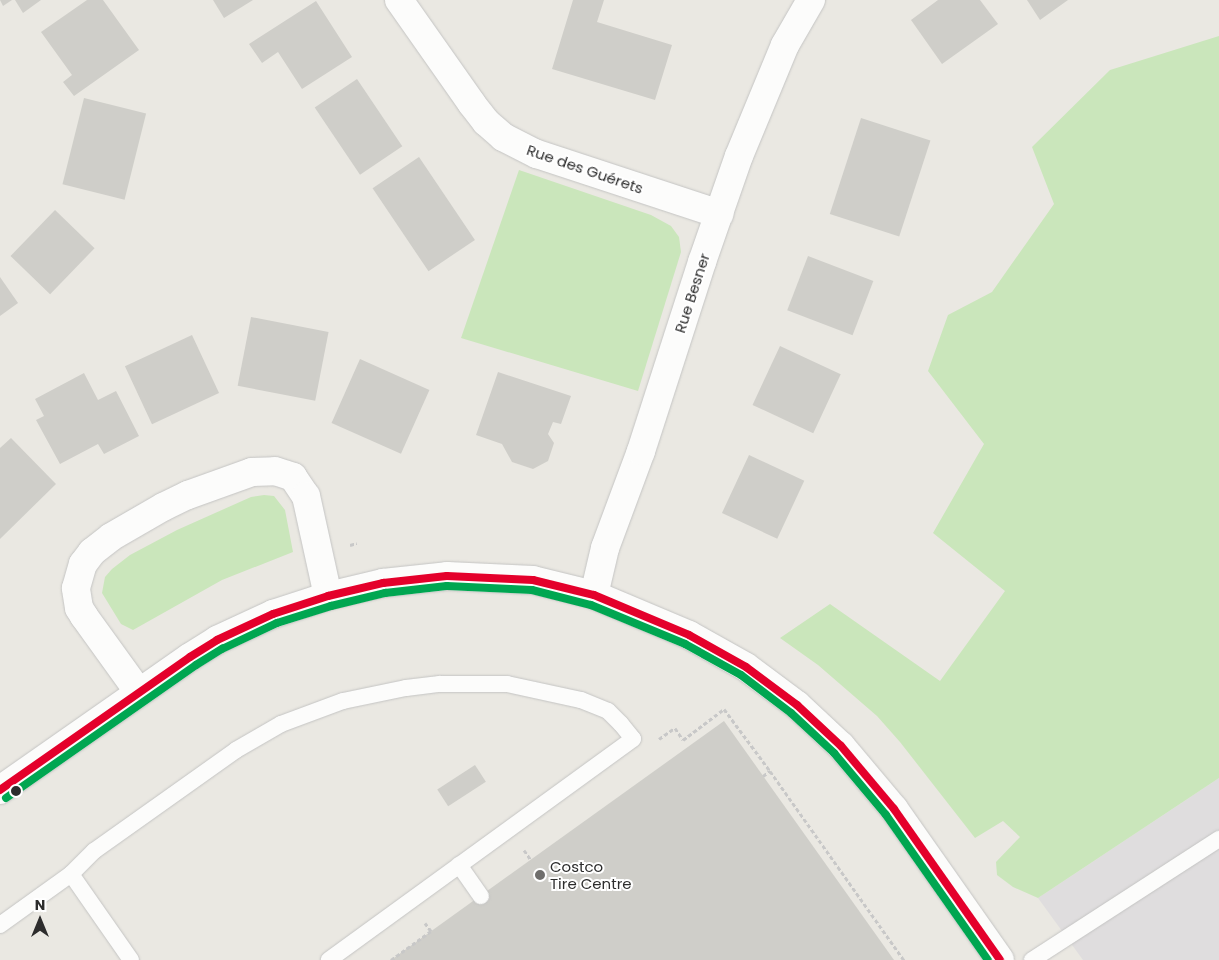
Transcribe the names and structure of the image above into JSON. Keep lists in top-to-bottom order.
{
  "streets": {
    "street": ["Rue des Guérets", "Rue Besner"]
  },
  "crossings": [
    ["Rue des Guérets", "Rue Besner"]
  ],
  "places": ["Costco Tire Centre"],
  "north": "top"
}
